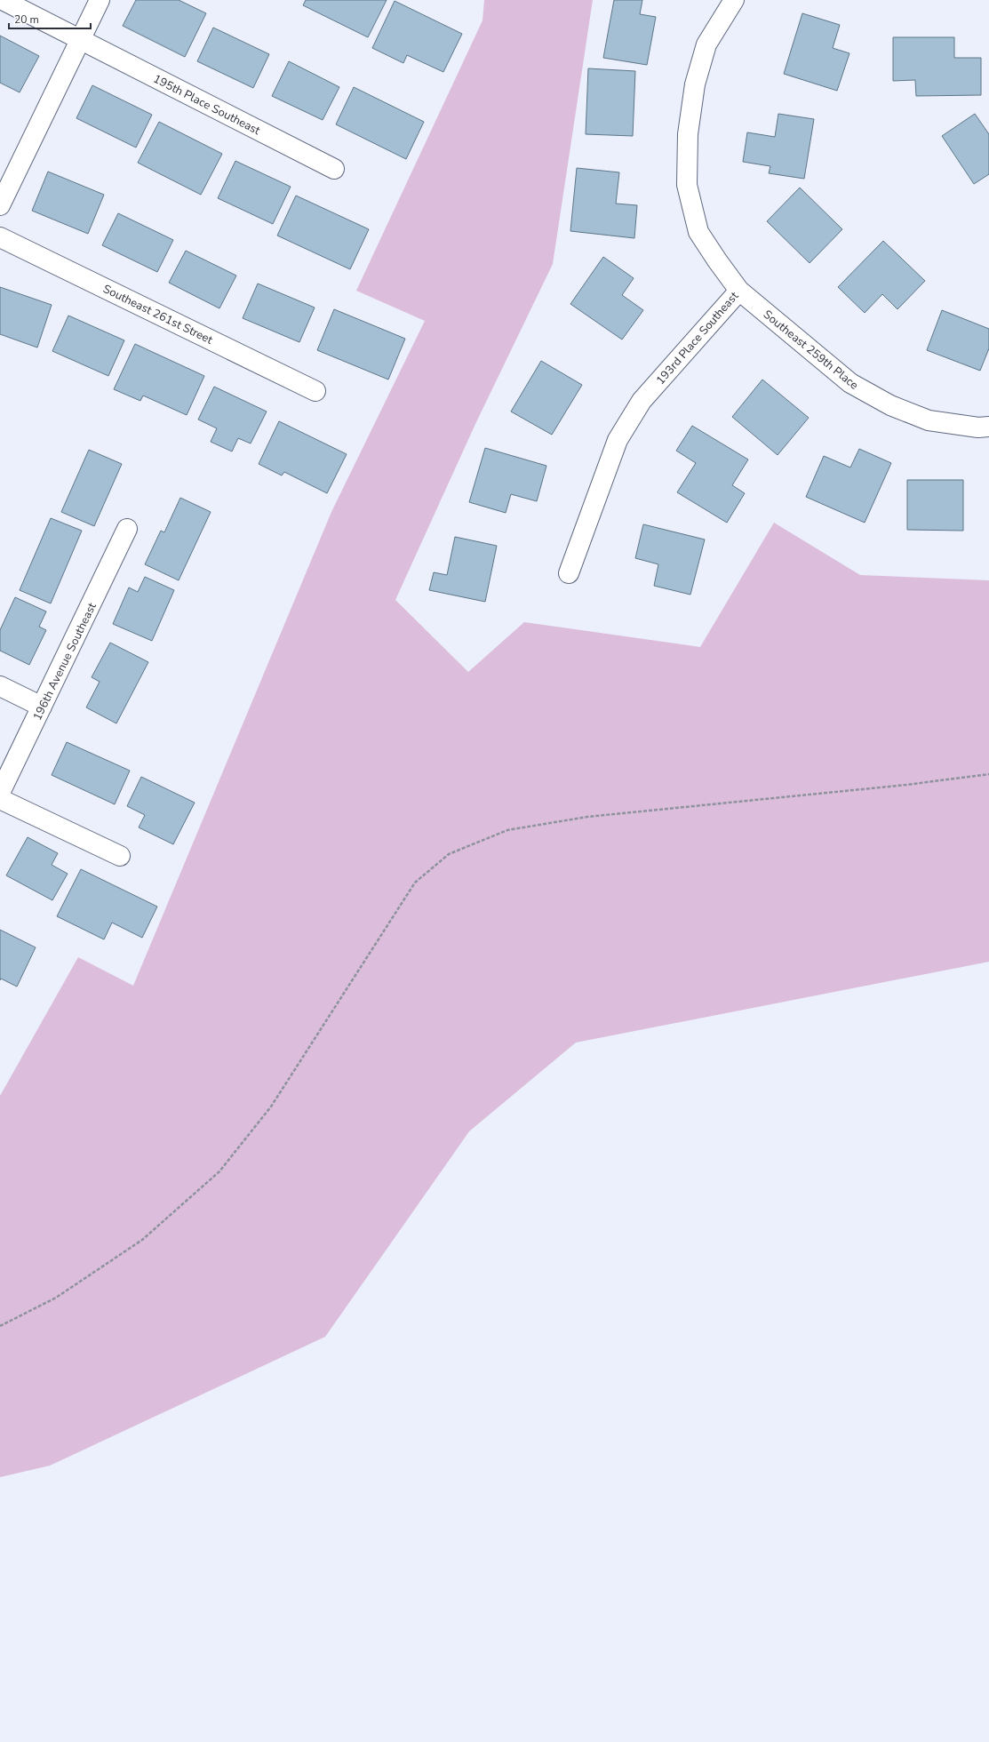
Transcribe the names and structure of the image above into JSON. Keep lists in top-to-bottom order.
{
  "streets": {
    "street": [
      "195th Place Southeast",
      "Southeast 261st Street",
      "193rd Place Southeast",
      "Southeast 259th Place",
      "196th Avenue Southeast"
    ]
  },
  "crossings": [
    ["193rd Place Southeast", "Southeast 259th Place"]
  ],
  "scale_bar": "20 m"
}
